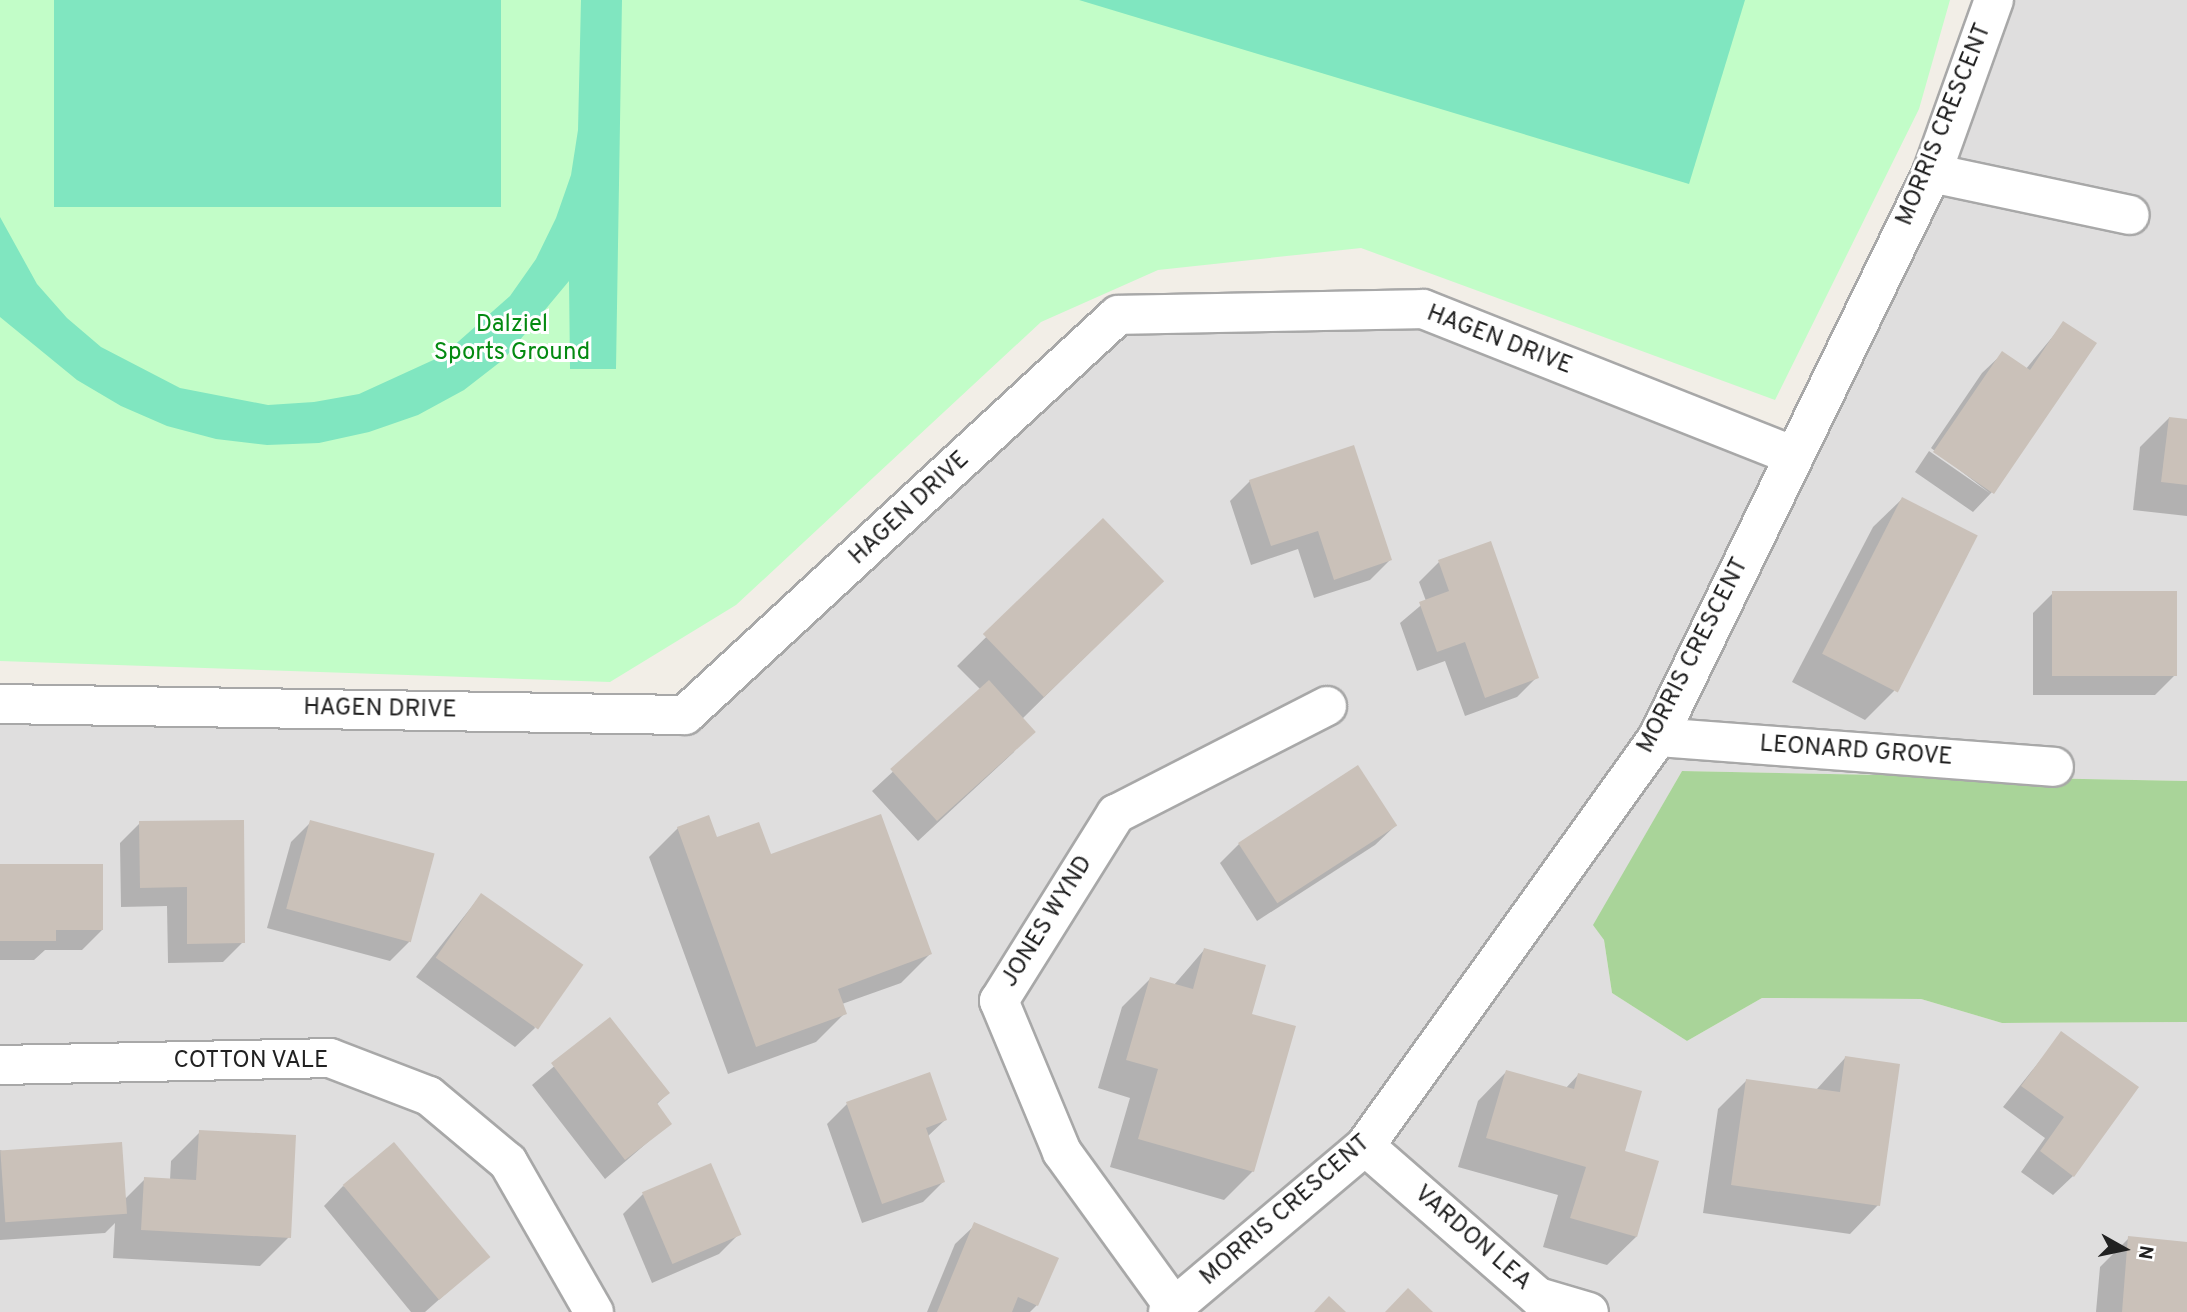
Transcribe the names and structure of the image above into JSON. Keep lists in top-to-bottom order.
{
  "streets": {
    "street": [
      "MORRIS CRESCENT",
      "HAGEN DRIVE",
      "LEONARD GROVE",
      "JONES WYND",
      "COTTON VALE",
      "VARDON LEA"
    ]
  },
  "crossings": [
    ["MORRIS CRESCENT", "HAGEN DRIVE"],
    ["MORRIS CRESCENT", "LEONARD GROVE"],
    ["MORRIS CRESCENT", "JONES WYND"],
    ["MORRIS CRESCENT", "VARDON LEA"]
  ],
  "parks": ["Dalziel Sports Ground"],
  "north": "right"
}
